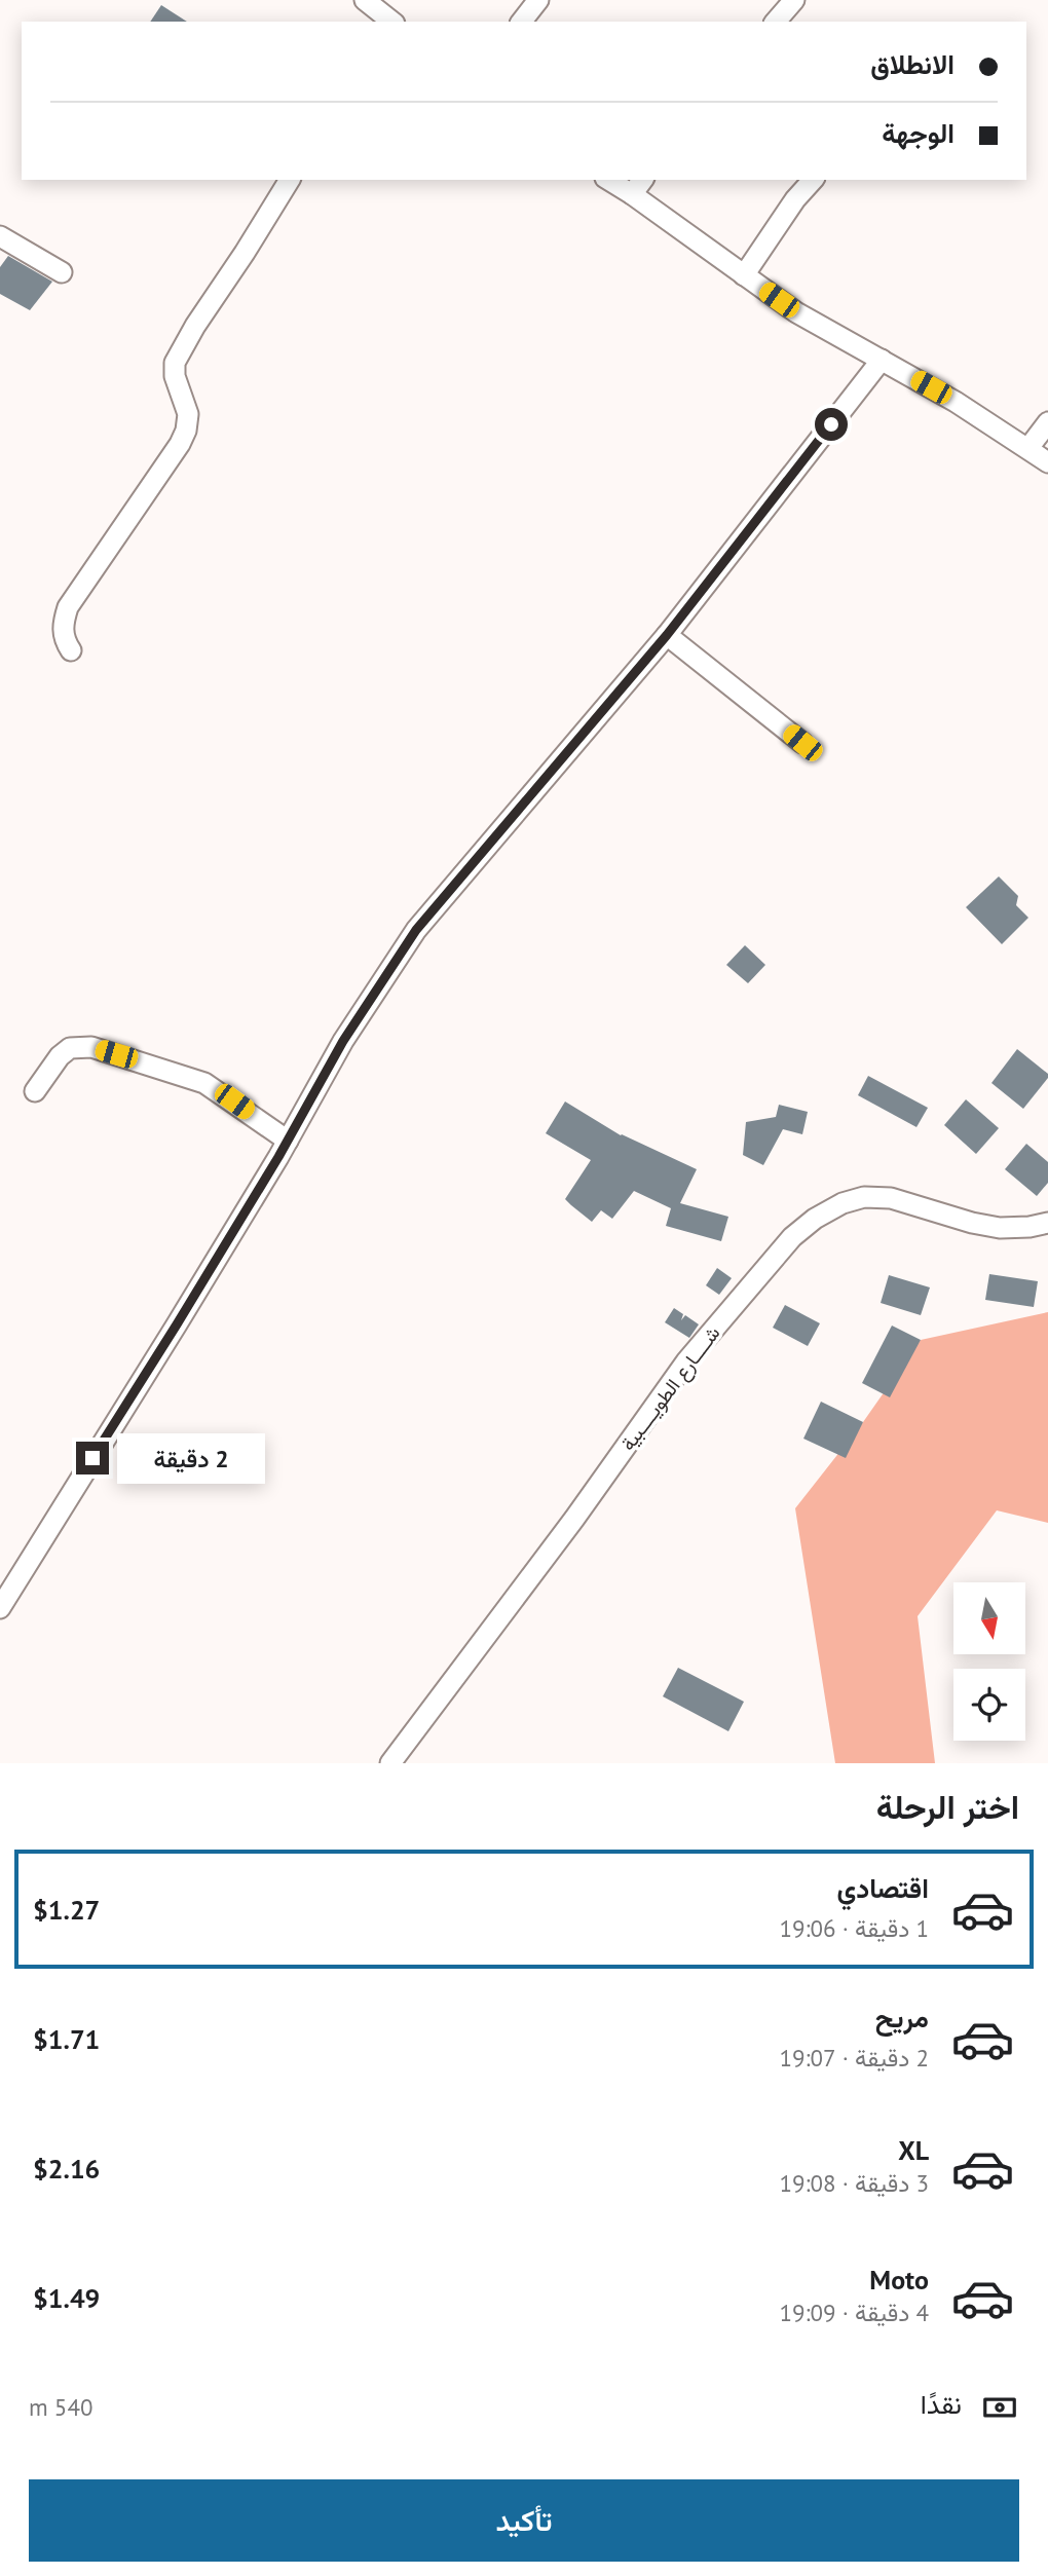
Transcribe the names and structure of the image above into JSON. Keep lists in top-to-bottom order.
{
  "streets": {
    "street": ["شــــارع الطويــــبية"]
  },
  "north": "bottom",
  "page": {
    "banner": ["الانطلاق", "الوجهة"],
    "bubble": "2 دقيقة",
    "heading": "اختر الرحلة",
    "list": [
      {
        "name": "اقتصادي",
        "note": "1 دقيقة · 19:06",
        "value": "$1.27"
      },
      {
        "name": "مريح",
        "note": "2 دقيقة · 19:07",
        "value": "$1.71"
      },
      {
        "name": "XL",
        "note": "3 دقيقة · 19:08",
        "value": "$2.16"
      },
      {
        "name": "Moto",
        "note": "4 دقيقة · 19:09",
        "value": "$1.49"
      }
    ],
    "pay": ["نقدًا", "540 m"],
    "buttons": "تأكيد"
  }
}
